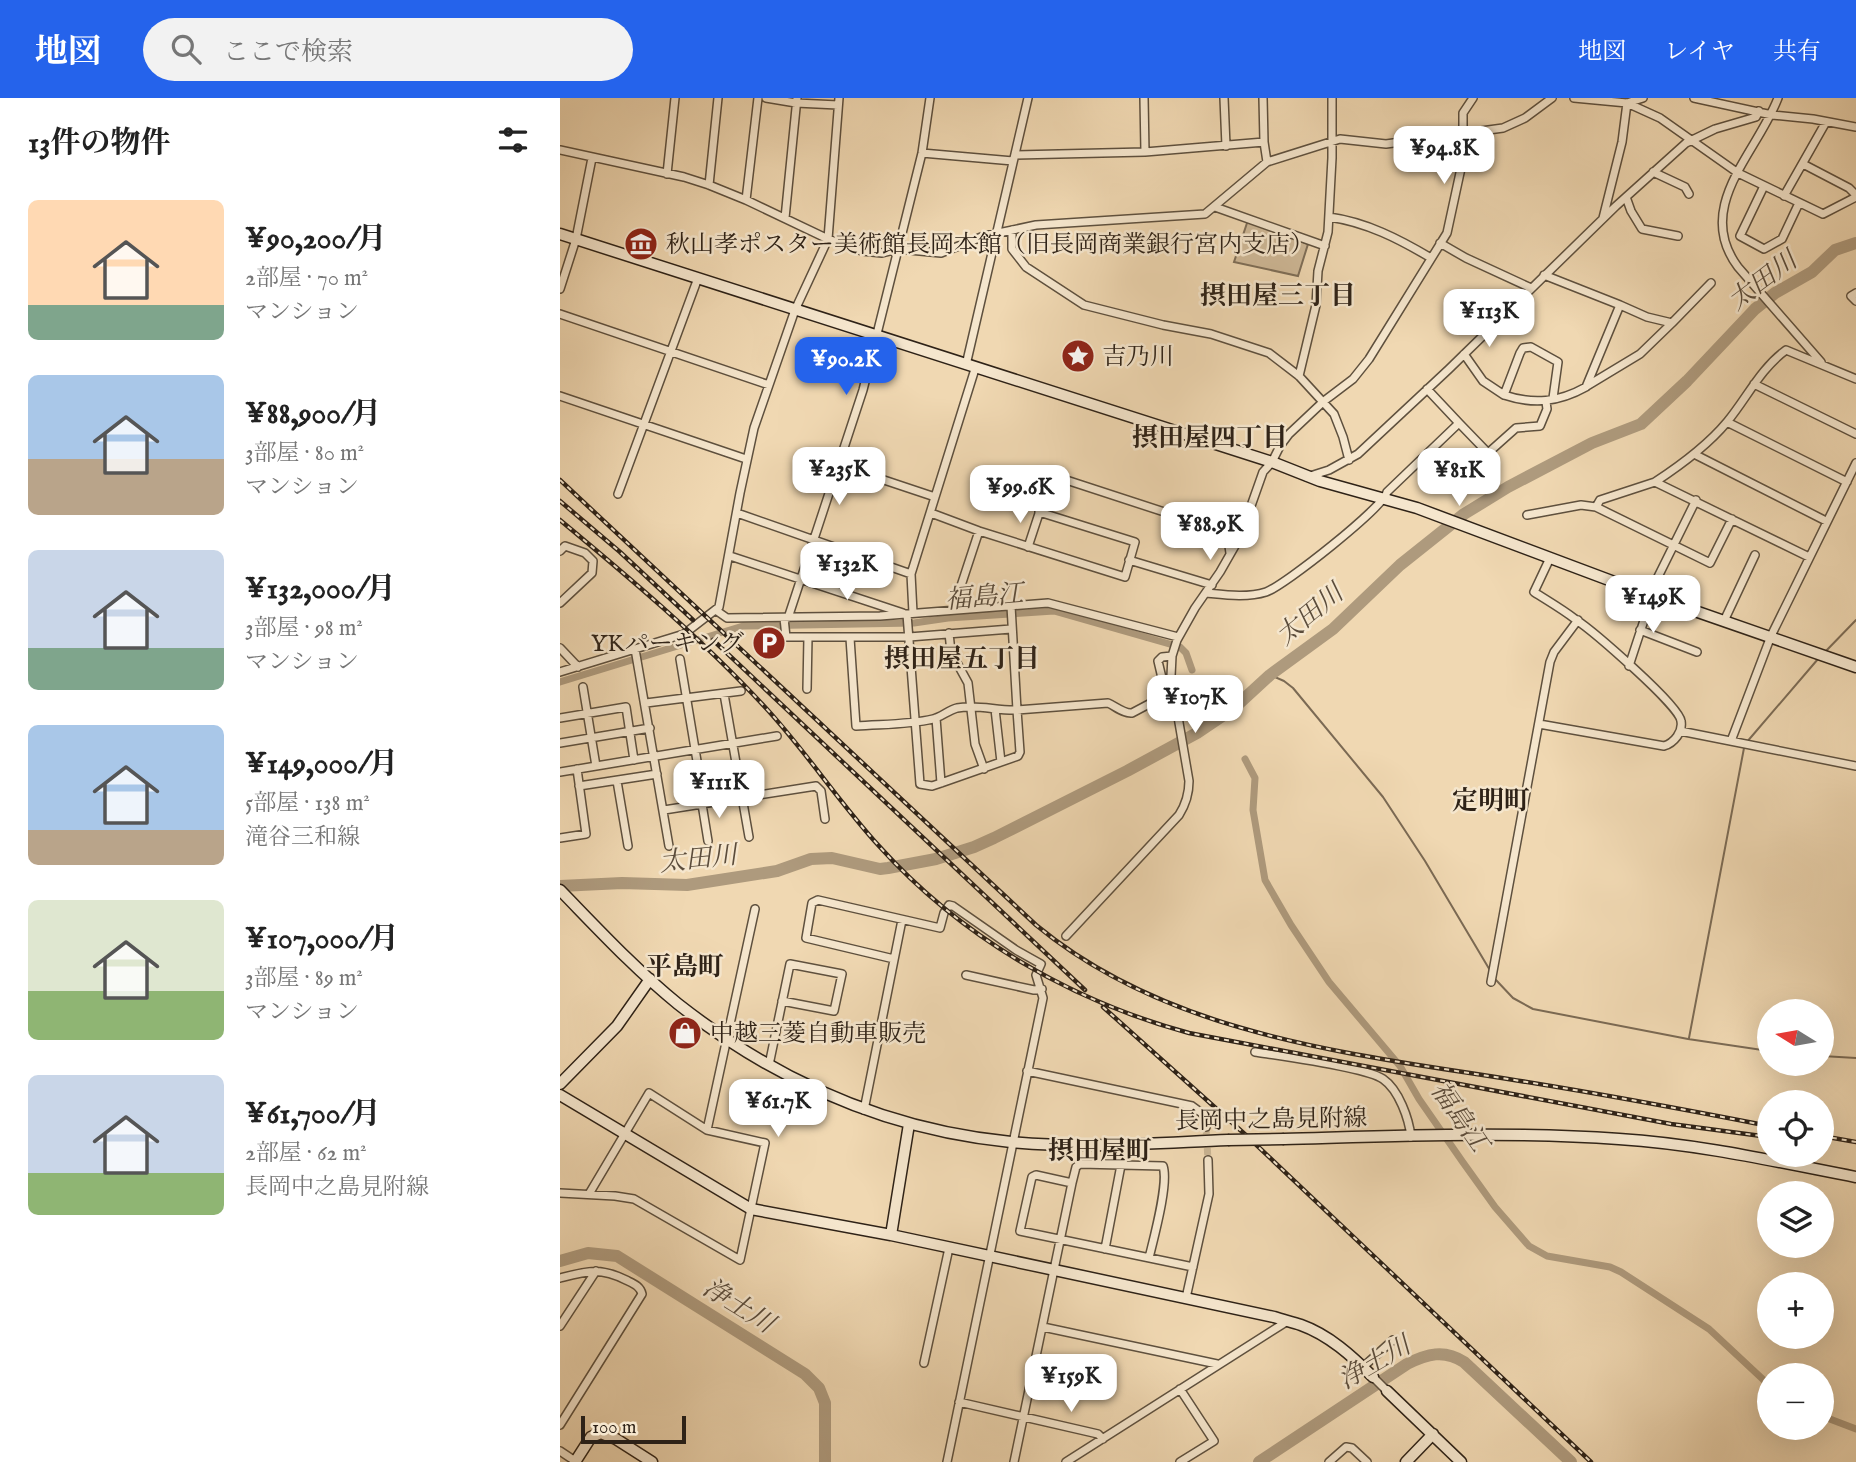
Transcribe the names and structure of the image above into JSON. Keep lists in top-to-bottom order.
{
  "streets": {
    "main road": ["長岡中之島見附線"]
  },
  "districts": [
    "摂田屋三丁目",
    "摂田屋四丁目",
    "摂田屋五丁目",
    "定明町",
    "平島町",
    "摂田屋町"
  ],
  "water": ["太田川", "福島江", "浄土川"],
  "places": {
    "museum": ["秋山孝ポスター美術館長岡本館（旧長岡商業銀行宮内支店）"],
    "place": ["吉乃川"],
    "parking": ["YKパーキング"],
    "shop": ["中越三菱自動車販売"]
  },
  "scale_bar": "100 m",
  "north": "left",
  "page": {
    "header": "地図",
    "search": "ここで検索",
    "nav": ["地図", "レイヤ", "共有"],
    "heading": "13件の物件",
    "price": [
      "¥94.8K",
      "¥113K",
      "¥90.2K",
      "¥235K",
      "¥81K",
      "¥99.6K",
      "¥88.9K",
      "¥132K",
      "¥149K",
      "¥107K",
      "¥111K",
      "¥61.7K",
      "¥159K"
    ],
    "list": [
      {
        "name": "¥90,200/月",
        "note": "2部屋 · 70 m² · マンション"
      },
      {
        "name": "¥88,900/月",
        "note": "3部屋 · 80 m² · マンション"
      },
      {
        "name": "¥132,000/月",
        "note": "3部屋 · 98 m² · マンション"
      },
      {
        "name": "¥149,000/月",
        "note": "5部屋 · 138 m² · 滝谷三和線"
      },
      {
        "name": "¥107,000/月",
        "note": "3部屋 · 89 m² · マンション"
      },
      {
        "name": "¥61,700/月",
        "note": "2部屋 · 62 m² · 長岡中之島見附線"
      }
    ],
    "map_buttons": ["+", "−"],
    "scale": "100 m"
  }
}
